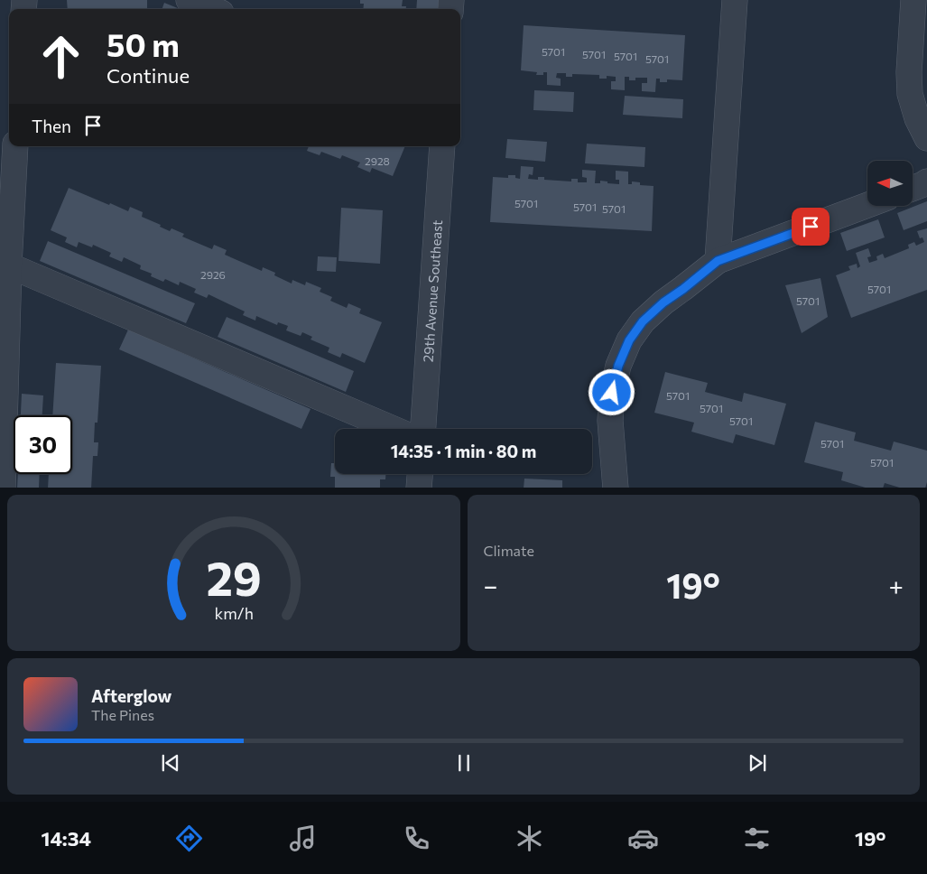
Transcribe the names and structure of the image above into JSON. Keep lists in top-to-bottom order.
{
  "streets": {
    "street": ["29th Avenue Southeast"]
  },
  "house_numbers": [
    "5701",
    "5701",
    "5701",
    "5701",
    "2928",
    "5701",
    "5701",
    "5701",
    "2926",
    "5701",
    "5701",
    "5701",
    "5701",
    "5701",
    "5701",
    "5701"
  ],
  "north": "left",
  "page": {
    "turn": ["50 m", "Continue"],
    "then": "Then",
    "limit": "30",
    "trip": "14:35 · 1 min · 80 m",
    "tile": "Climate",
    "heat": ["−", "19°", "+"],
    "song": ["Afterglow", "The Pines"],
    "tabs": ["14:34", "19°"],
    "gauge": ["29", "km/h"]
  }
}
